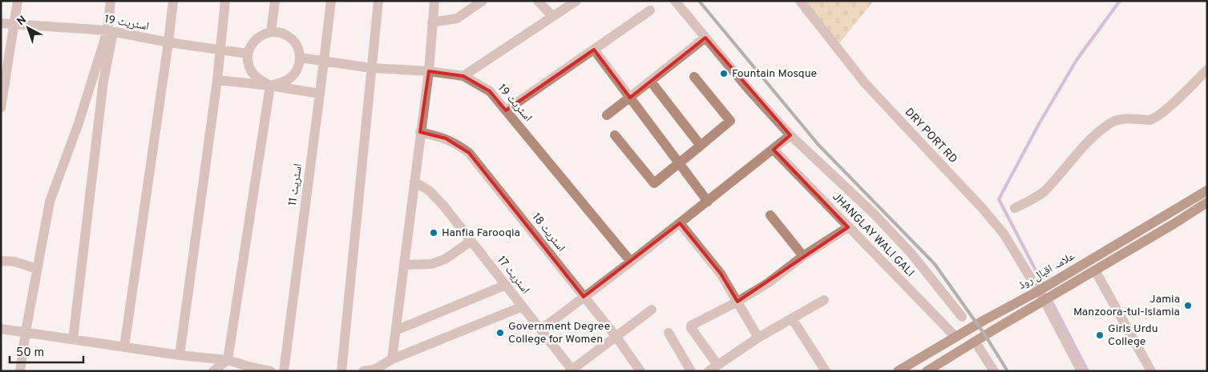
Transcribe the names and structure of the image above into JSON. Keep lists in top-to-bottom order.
{
  "streets": {
    "main road": ["علامہ اقبال روڈ"],
    "street": [
      "اسٹریٹ 19",
      "DRY PORT RD",
      "اسٹریٹ 11",
      "اسٹریٹ 18",
      "JHANGLAY WALI GALI",
      "اسٹریٹ 17"
    ]
  },
  "crossings": [
    ["اسٹریٹ 19", "اسٹریٹ 11"],
    ["DRY PORT RD", "علامہ اقبال روڈ"],
    ["JHANGLAY WALI GALI", "علامہ اقبال روڈ"]
  ],
  "places": [
    "Fountain Mosque",
    "Hanfia Farooqia",
    "Jamia Manzoora-tul-Islamia",
    "Government Degree College for Women",
    "Girls Urdu College"
  ],
  "scale_bar": "50 m",
  "north": "top left"
}
